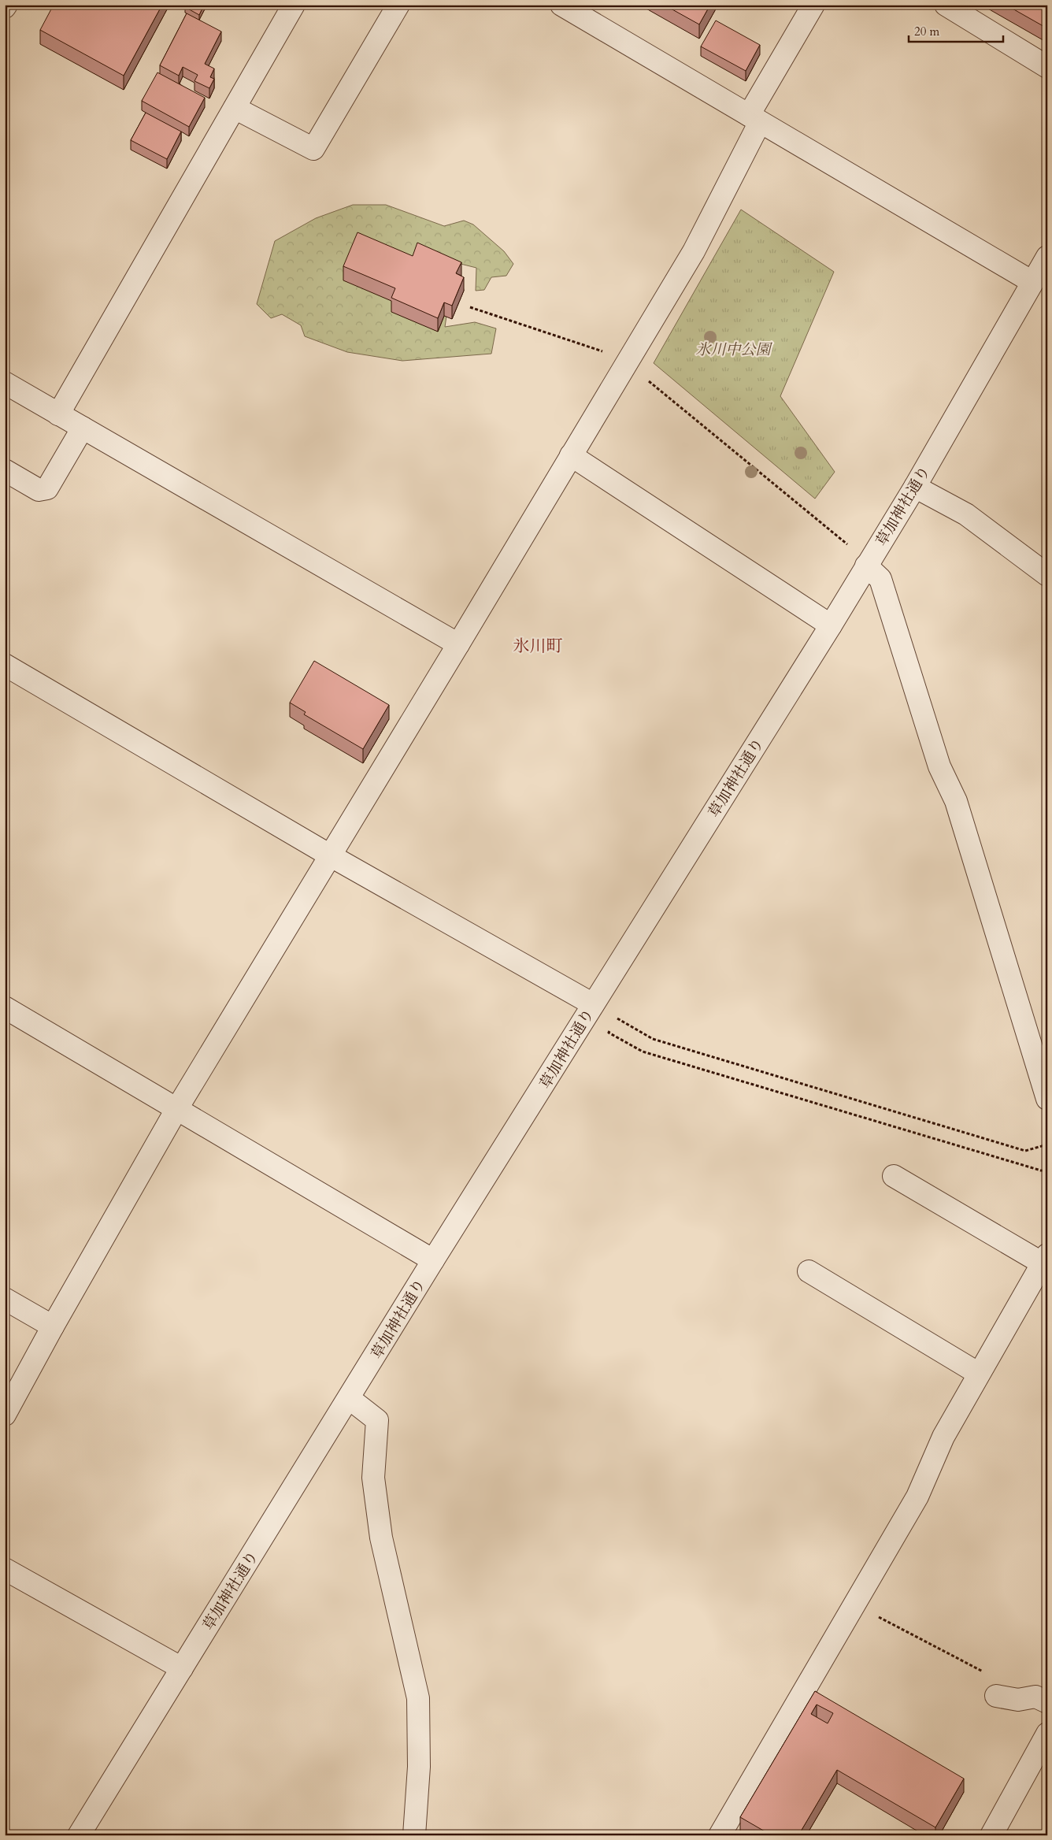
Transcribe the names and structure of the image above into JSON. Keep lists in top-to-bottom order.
{
  "streets": {
    "street": ["草加神社通り"]
  },
  "districts": ["氷川町"],
  "parks": ["氷川中公園"],
  "scale_bar": "20 m"
}
